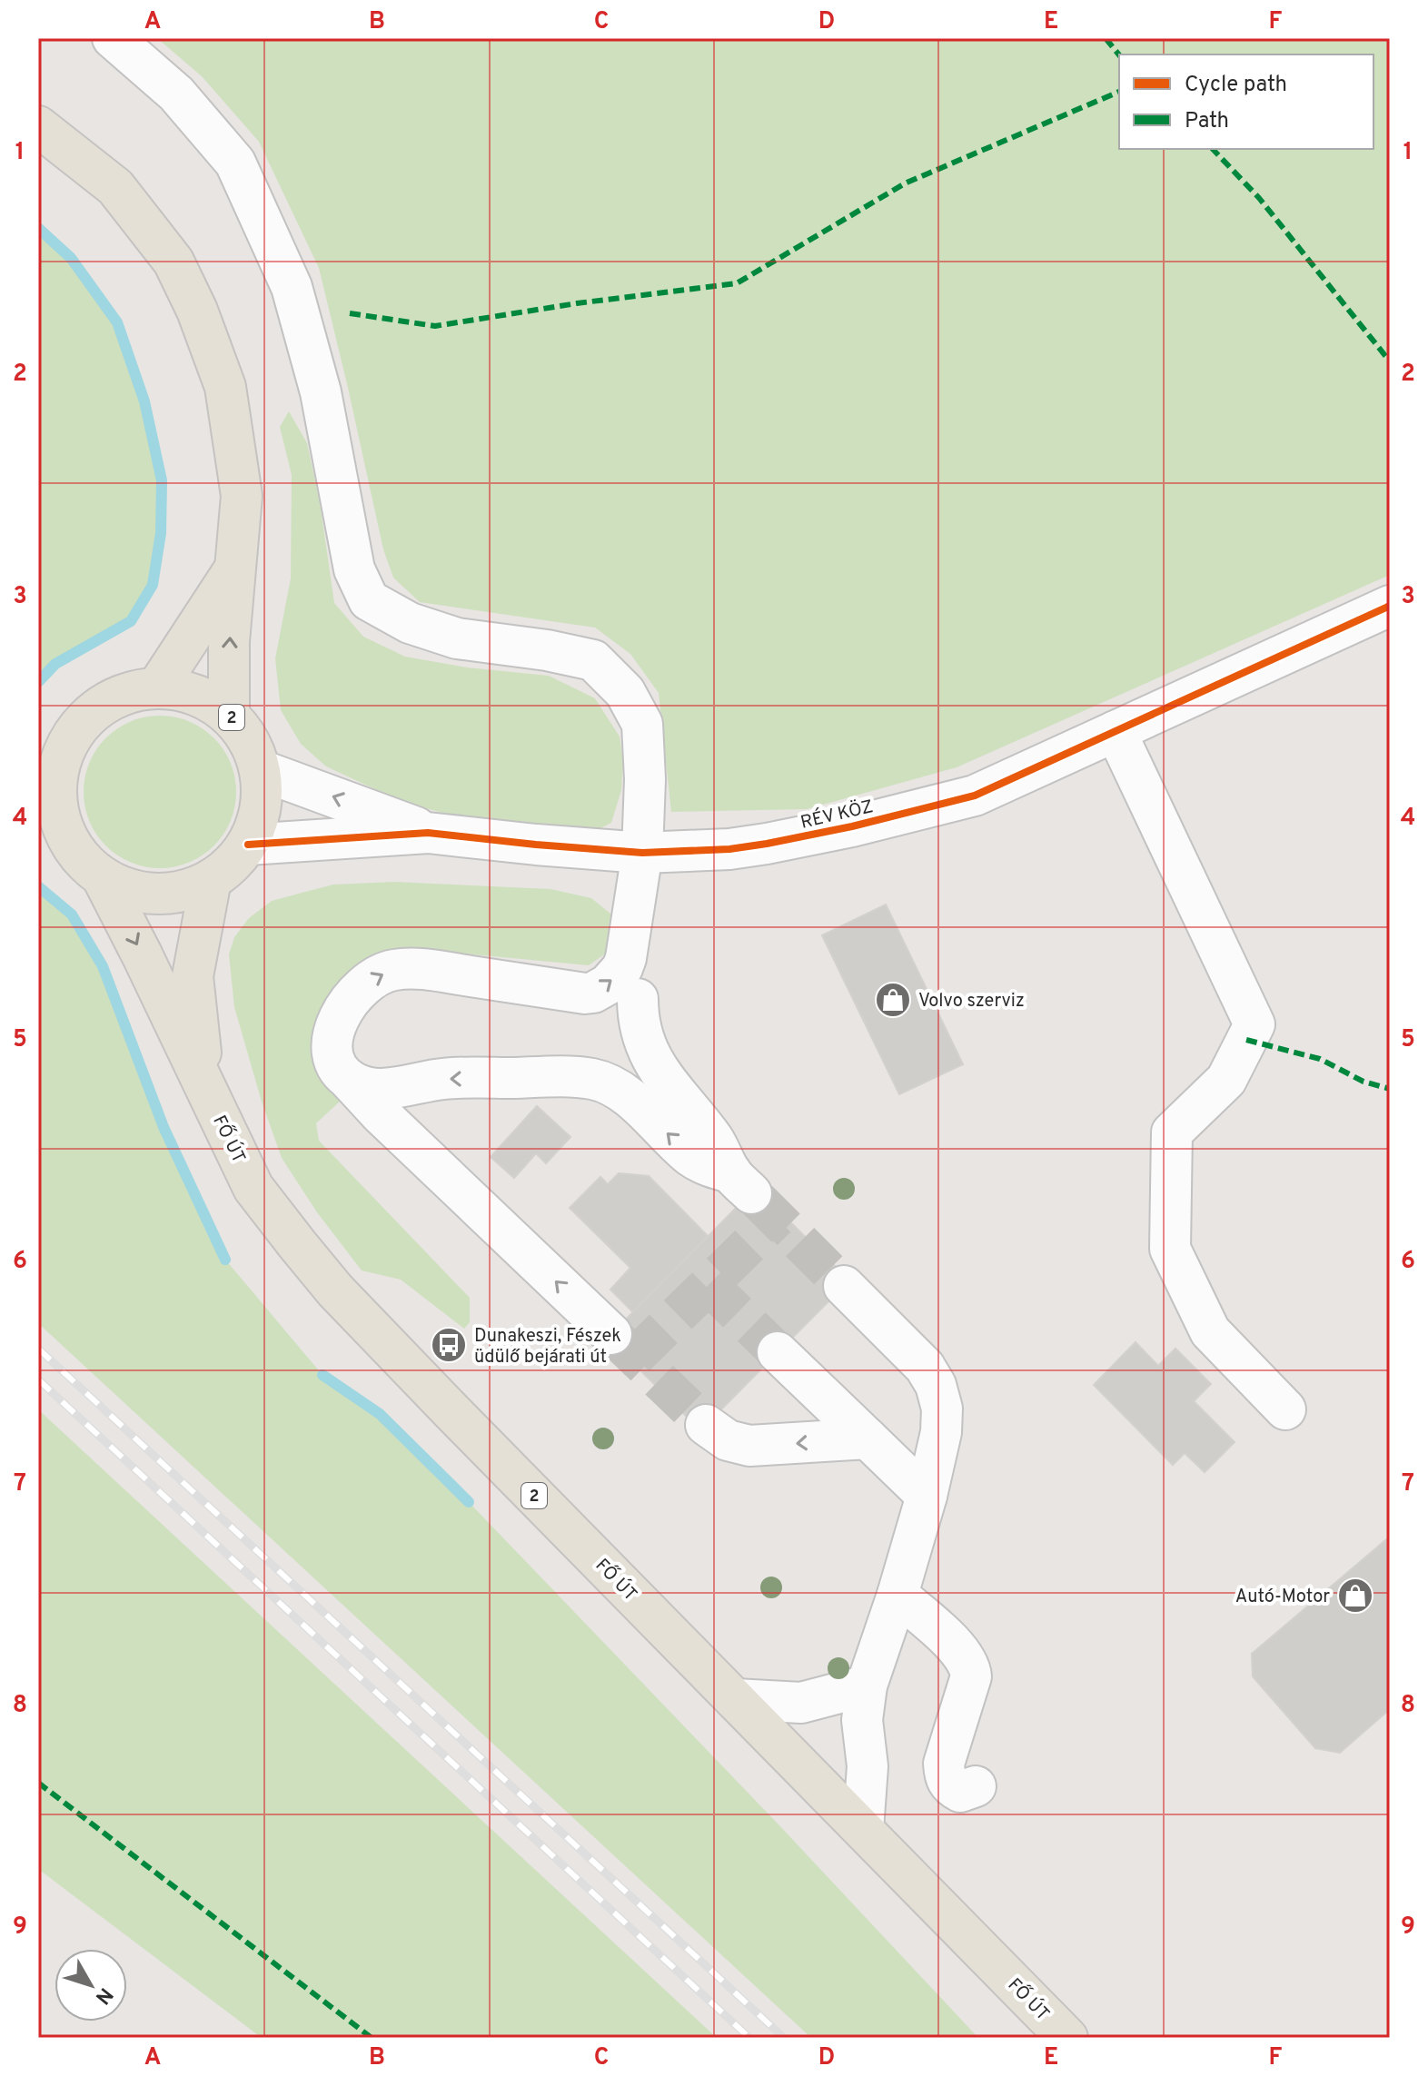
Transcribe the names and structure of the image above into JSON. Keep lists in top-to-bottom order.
{
  "streets": {
    "main road": ["2", "FŐ ÚT"],
    "street": ["RÉV KÖZ"]
  },
  "crossings": [
    ["RÉV KÖZ", "FŐ ÚT"]
  ],
  "places": {
    "shop": ["Volvo szerviz", "Autó-Motor"],
    "bus stop": ["Dunakeszi, Fészek üdülő bejárati út"]
  },
  "legend": ["Cycle path", "Path"],
  "north": "bottom right",
  "grid": {
    "columns": [
      "A",
      "B",
      "C",
      "D",
      "E",
      "F"
    ],
    "rows": [
      "1",
      "2",
      "3",
      "4",
      "5",
      "6",
      "7",
      "8",
      "9"
    ]
  }
}
